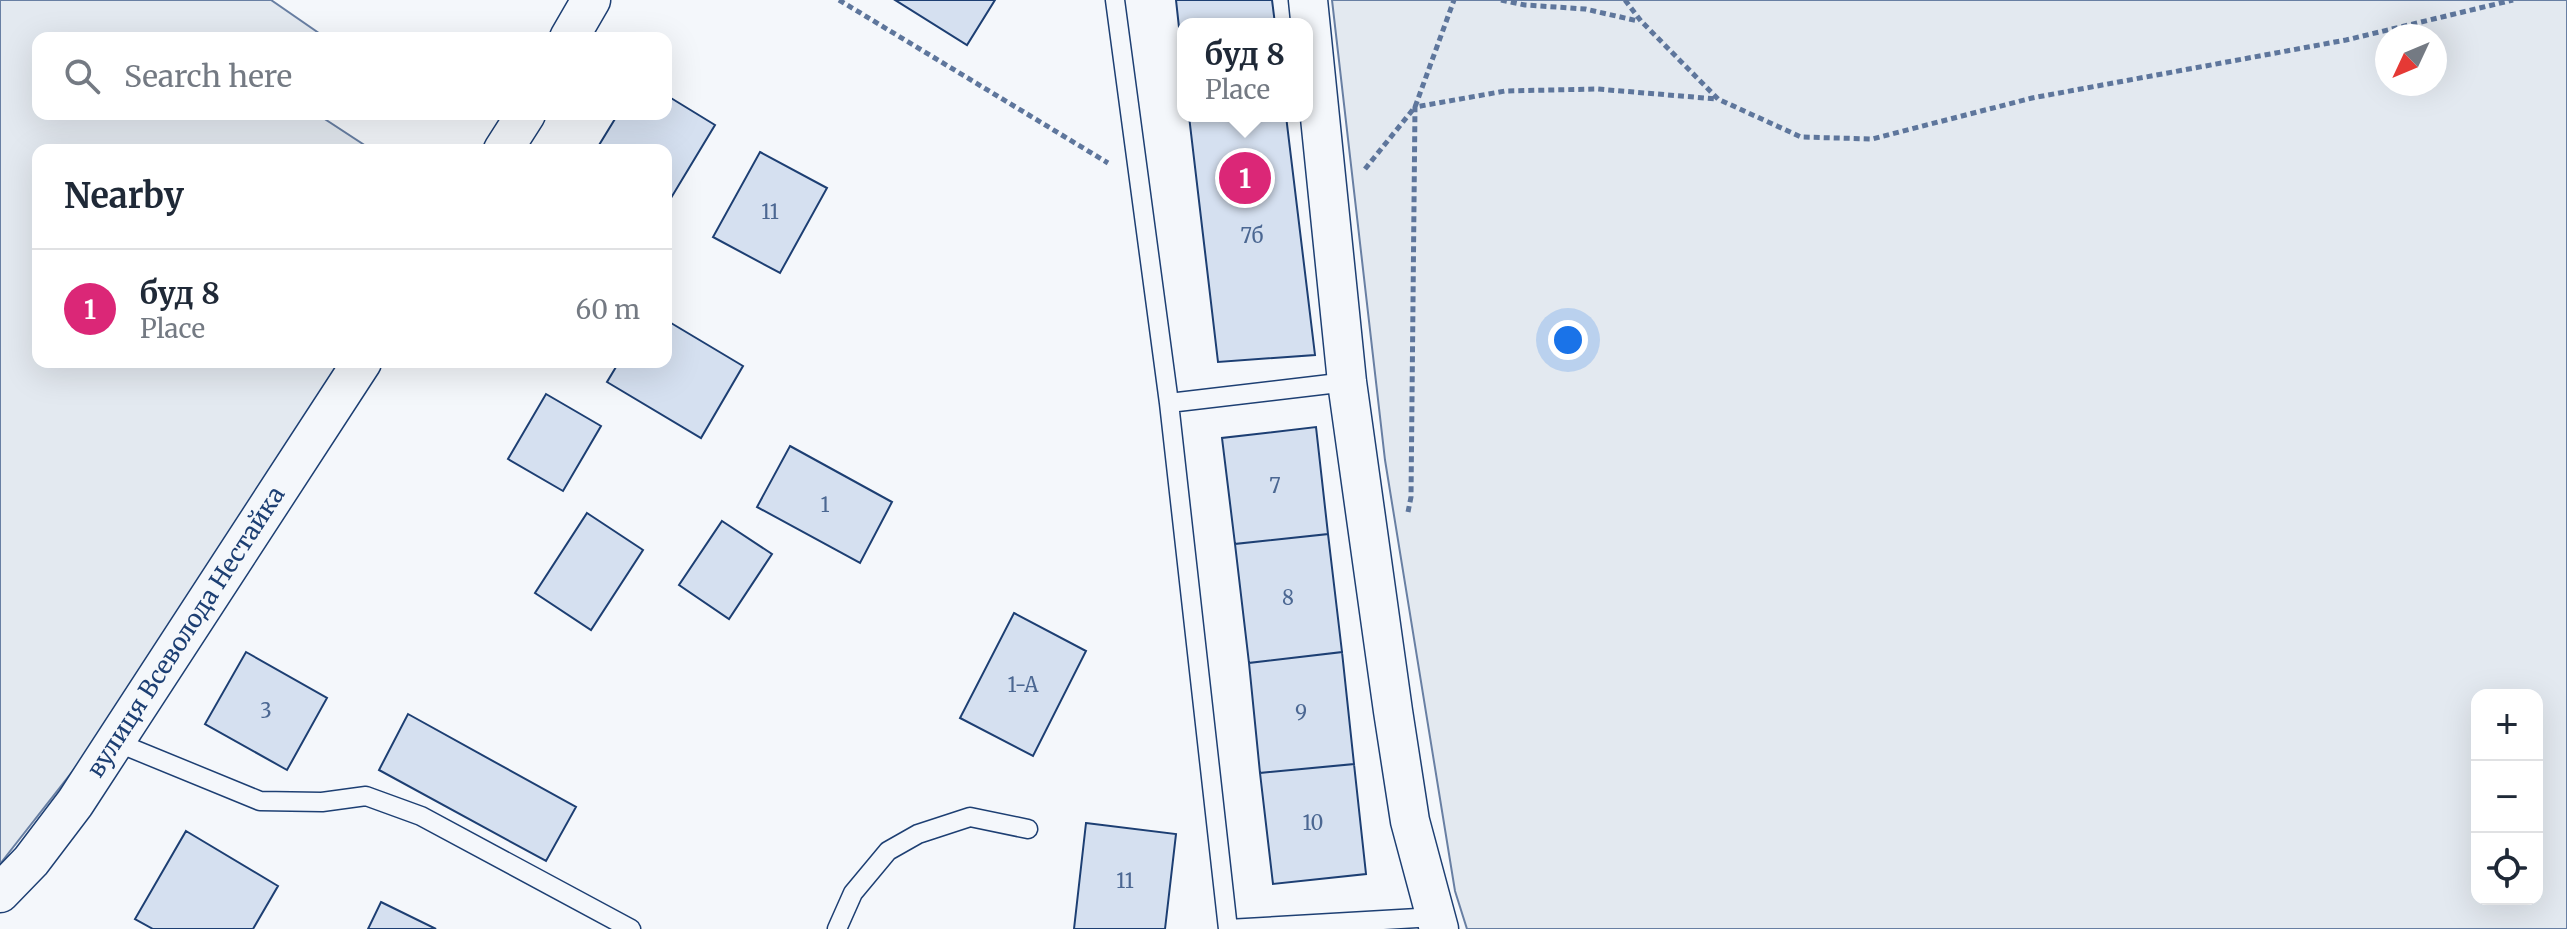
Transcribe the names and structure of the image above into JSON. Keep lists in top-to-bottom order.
{
  "streets": {
    "street": ["вулиця Всеволода Нестайка"]
  },
  "house_numbers": [
    "11",
    "7б",
    "7",
    "1",
    "8",
    "1-А",
    "3",
    "9",
    "10",
    "11"
  ],
  "north": "bottom left",
  "page": {
    "popup": ["буд 8", "Place"],
    "search": "Search here",
    "heading": "Nearby",
    "pins": "1",
    "list": [
      {
        "mark": "1",
        "name": "буд 8",
        "note": "Place",
        "value": "60 m"
      }
    ],
    "map_buttons": ["+", "−"]
  }
}
